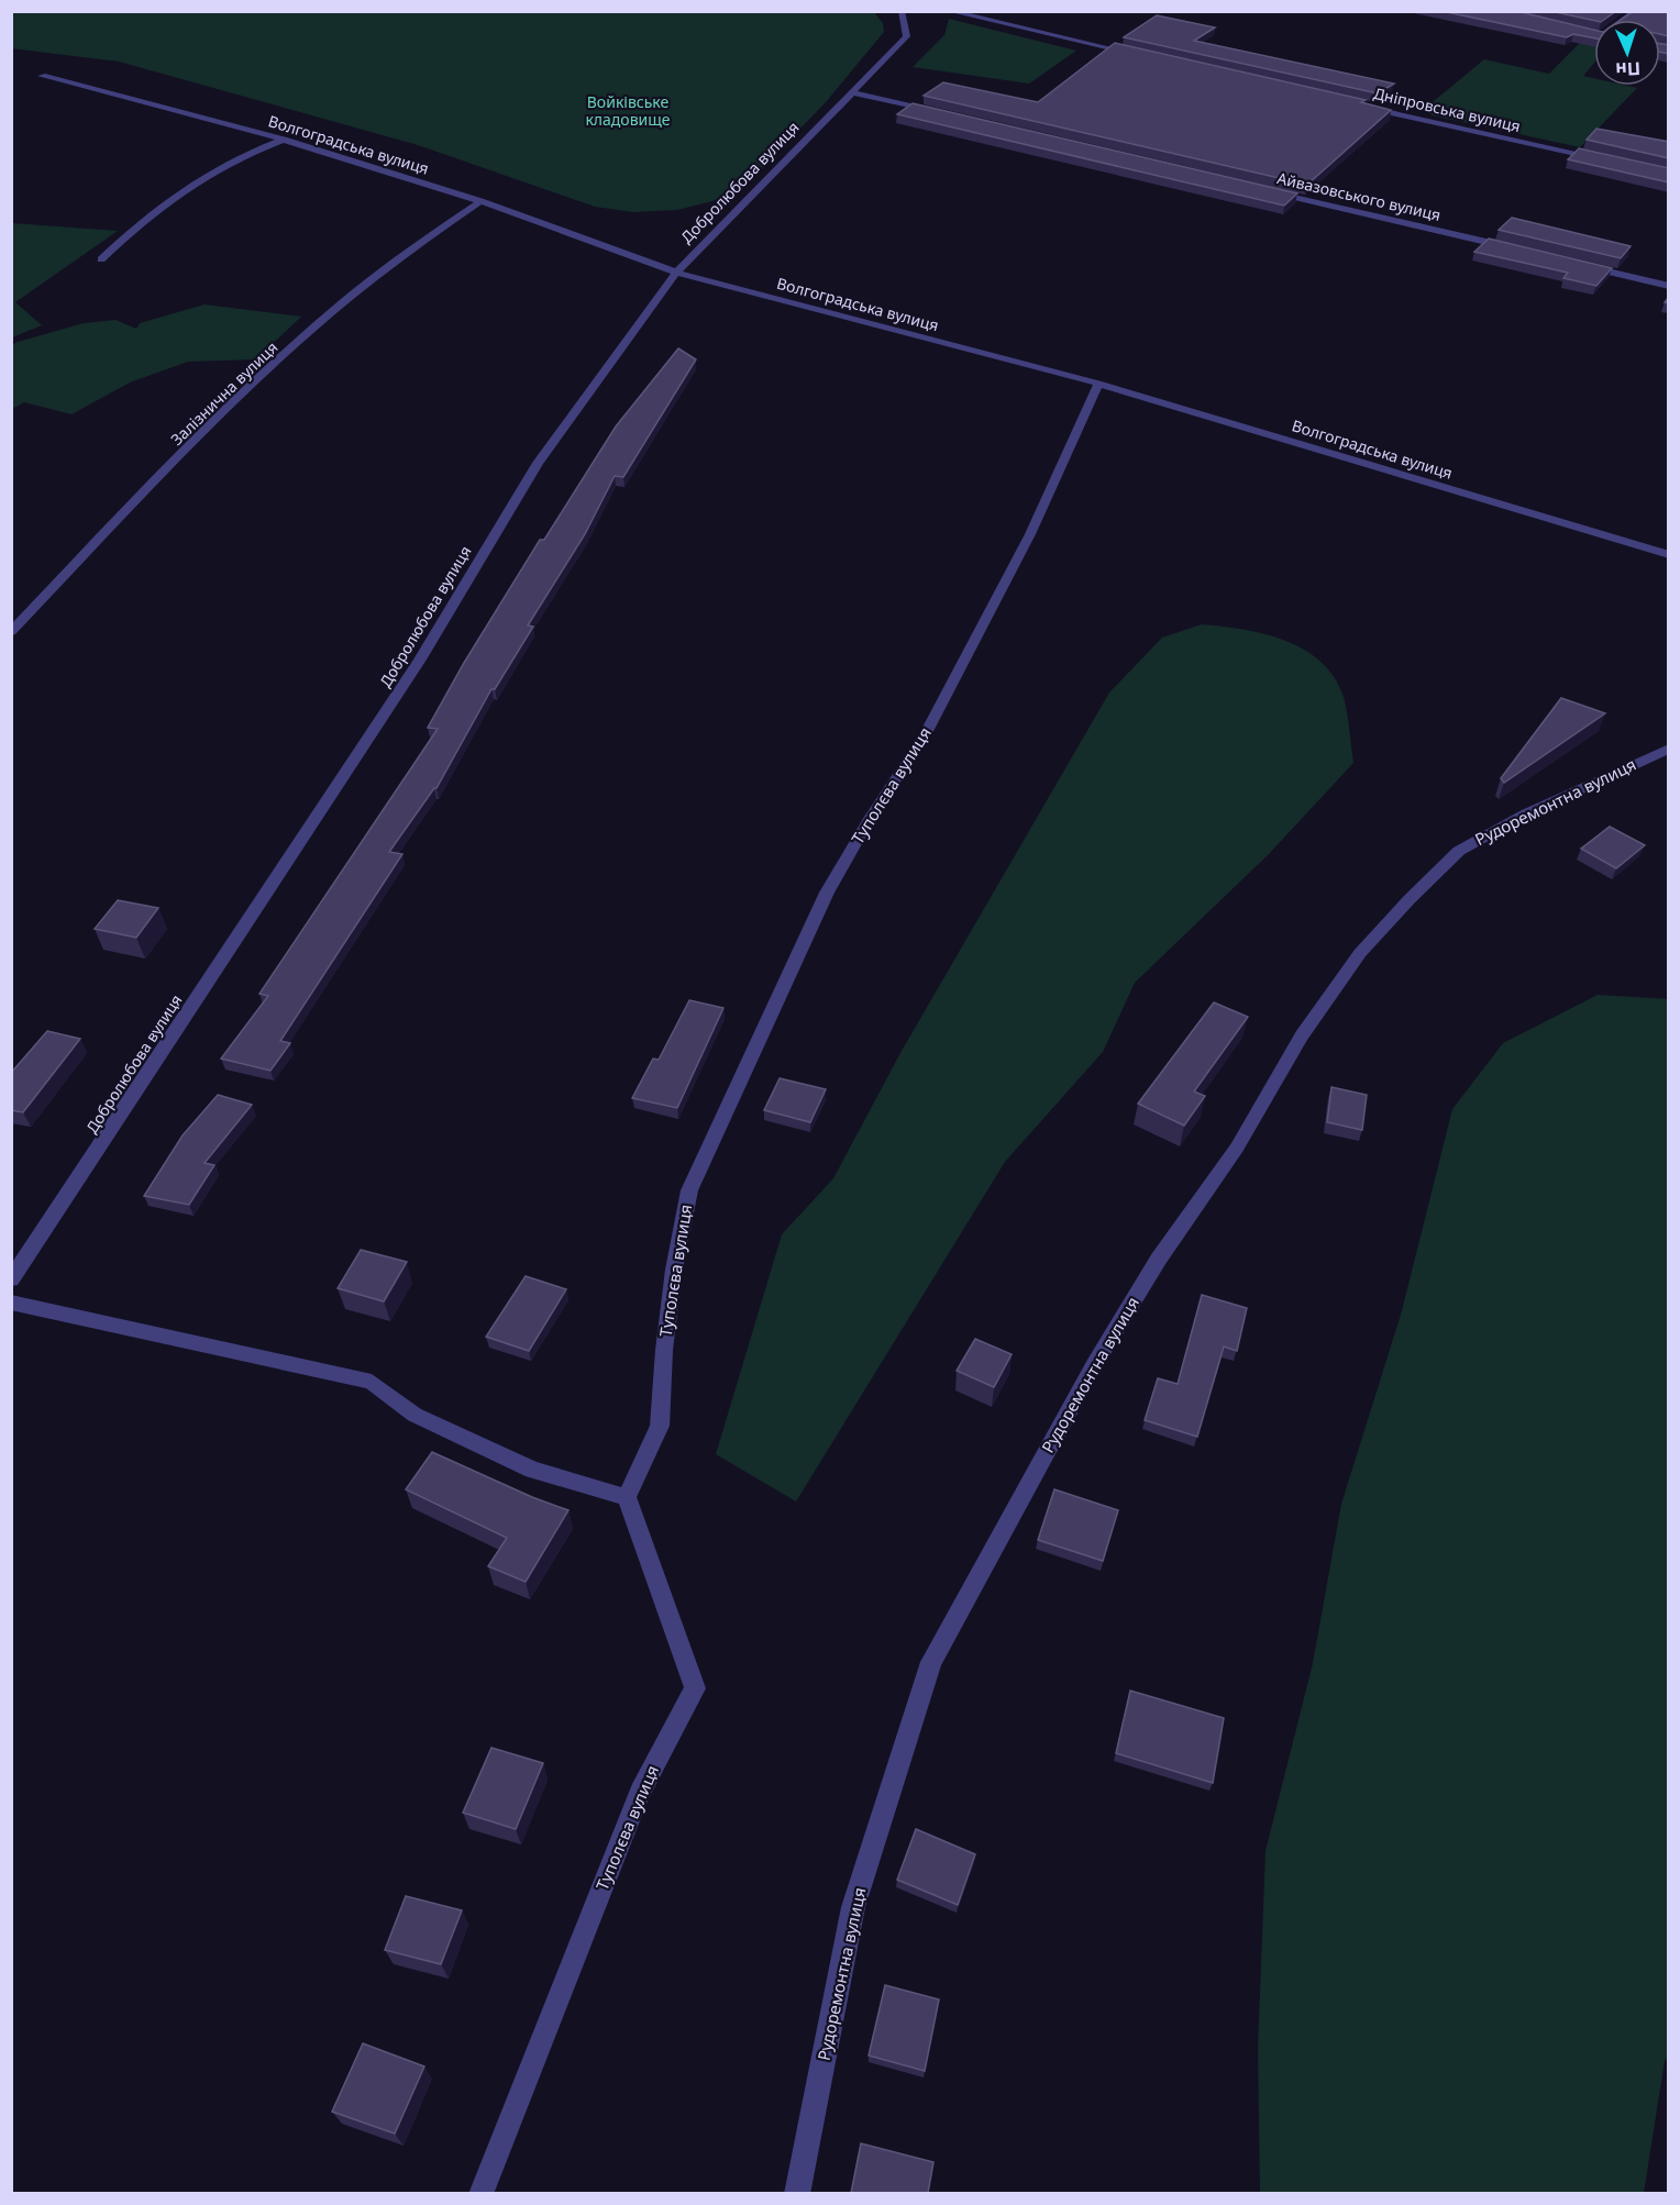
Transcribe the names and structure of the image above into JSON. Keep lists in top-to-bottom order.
{
  "streets": {
    "street": [
      "Дніпровська вулиця",
      "Волгоградська вулиця",
      "Добролюбова вулиця",
      "Айвазовського вулиця",
      "Залізнична вулиця",
      "Туполєва вулиця",
      "Рудоремонтна вулиця"
    ]
  },
  "crossings": [
    ["Волгоградська вулиця", "Добролюбова вулиця"],
    ["Волгоградська вулиця", "Залізнична вулиця"],
    ["Волгоградська вулиця", "Туполєва вулиця"]
  ],
  "parks": ["Войківське кладовище"],
  "north": "bottom"
}
